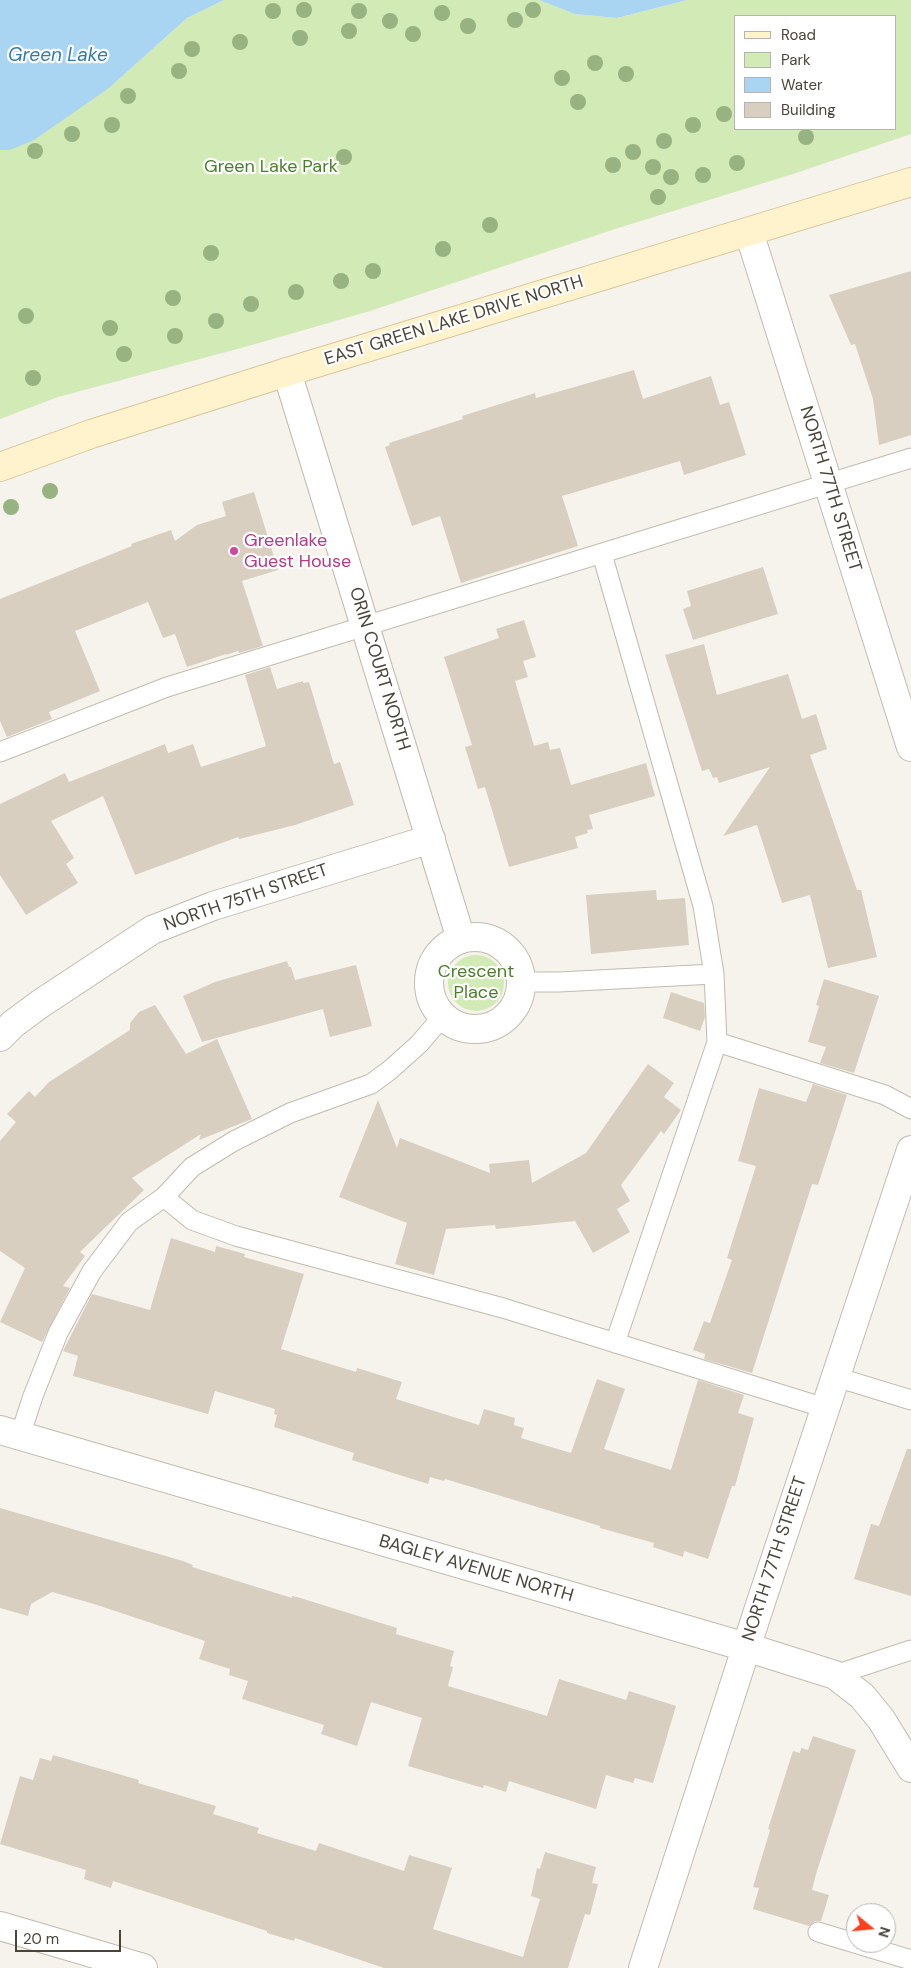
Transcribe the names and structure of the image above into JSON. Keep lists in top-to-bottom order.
{
  "streets": {
    "main road": ["EAST GREEN LAKE DRIVE NORTH"],
    "street": [
      "NORTH 77TH STREET",
      "ORIN COURT NORTH",
      "NORTH 75TH STREET",
      "BAGLEY AVENUE NORTH"
    ]
  },
  "crossings": [
    ["EAST GREEN LAKE DRIVE NORTH", "NORTH 77TH STREET"],
    ["EAST GREEN LAKE DRIVE NORTH", "ORIN COURT NORTH"],
    ["NORTH 77TH STREET", "BAGLEY AVENUE NORTH"],
    ["ORIN COURT NORTH", "NORTH 75TH STREET"]
  ],
  "water": ["Green Lake"],
  "parks": ["Green Lake Park", "Crescent Place"],
  "places": ["Greenlake Guest House"],
  "legend": [
    "Road",
    "Park",
    "Water",
    "Building"
  ],
  "scale_bar": "20 m",
  "north": "right"
}
